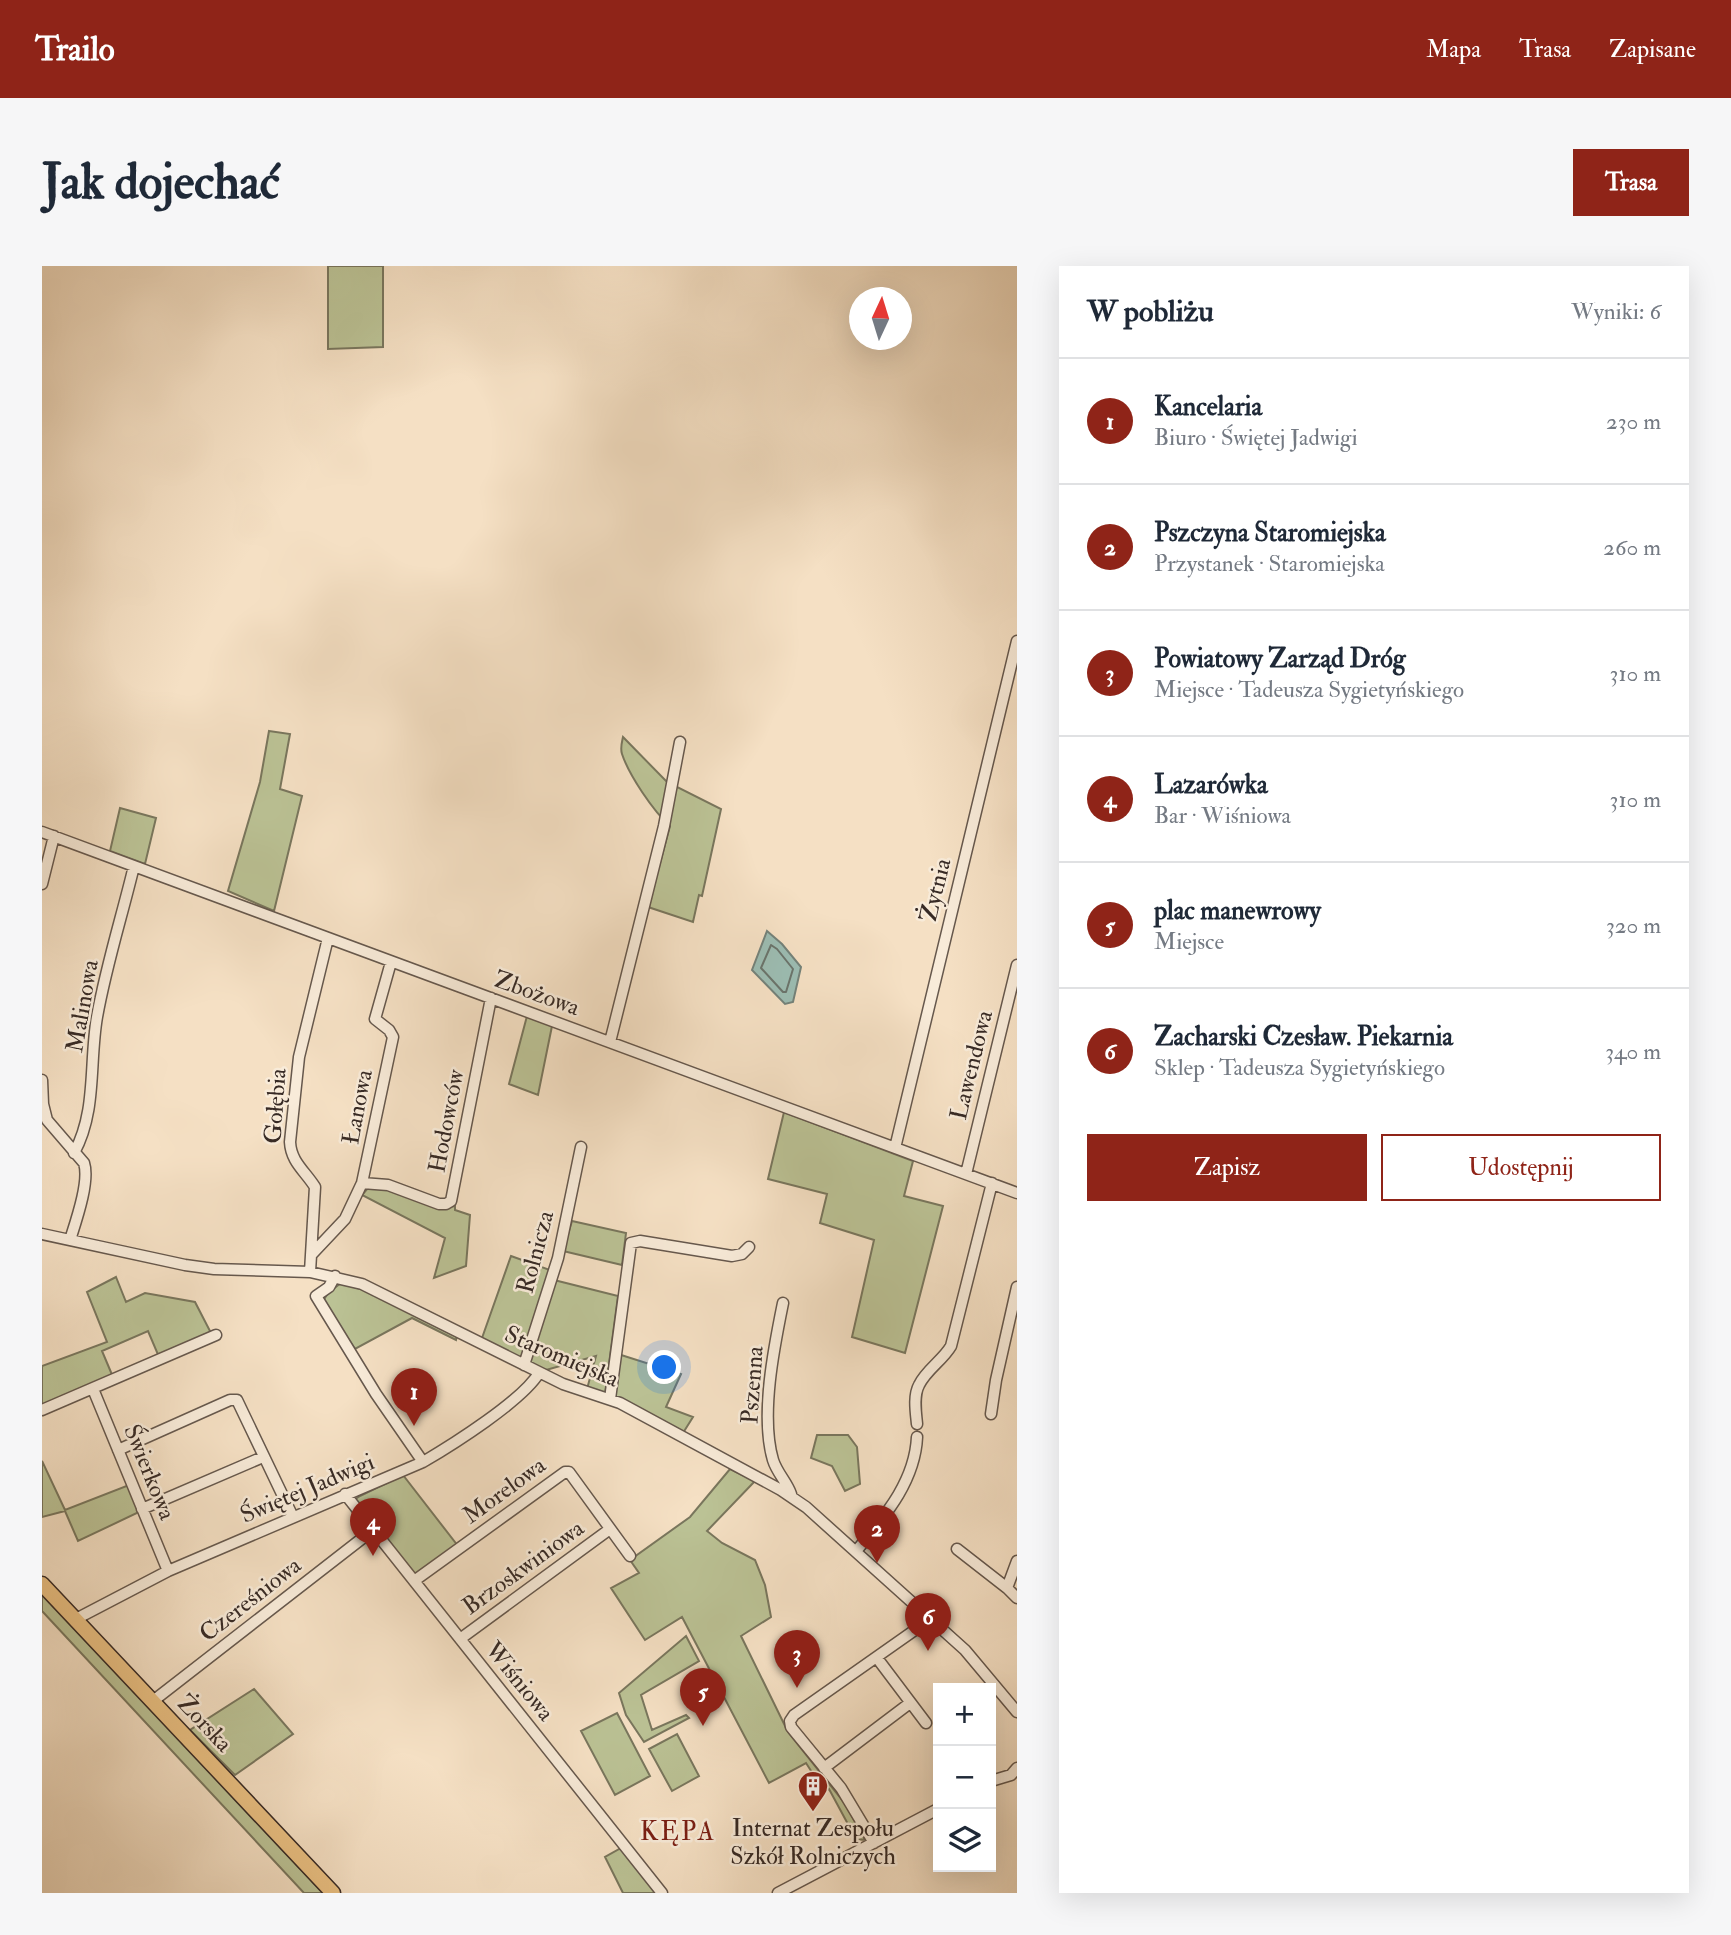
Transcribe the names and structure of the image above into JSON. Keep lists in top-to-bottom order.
{
  "streets": {
    "main road": ["Żorska"],
    "street": [
      "Żytnia",
      "Zbożowa",
      "Malinowa",
      "Lawendowa",
      "Gołębia",
      "Łanowa",
      "Hodowców",
      "Rolnicza",
      "Staromiejska",
      "Pszenna",
      "Świerkowa",
      "Świętej Jadwigi",
      "Morelowa",
      "Brzoskwiniowa",
      "Czereśniowa",
      "Wiśniowa"
    ]
  },
  "crossings": [
    ["Żytnia", "Zbożowa"],
    ["Zbożowa", "Malinowa"],
    ["Zbożowa", "Lawendowa"],
    ["Zbożowa", "Gołębia"],
    ["Zbożowa", "Łanowa"],
    ["Zbożowa", "Hodowców"],
    ["Gołębia", "Łanowa"],
    ["Gołębia", "Staromiejska"],
    ["Łanowa", "Hodowców"],
    ["Rolnicza", "Staromiejska"],
    ["Staromiejska", "Pszenna"],
    ["Staromiejska", "Świętej Jadwigi"],
    ["Świerkowa", "Świętej Jadwigi"],
    ["Świętej Jadwigi", "Wiśniowa"],
    ["Świętej Jadwigi", "Żorska"],
    ["Morelowa", "Brzoskwiniowa"],
    ["Morelowa", "Wiśniowa"],
    ["Brzoskwiniowa", "Wiśniowa"],
    ["Czereśniowa", "Wiśniowa"],
    ["Czereśniowa", "Żorska"]
  ],
  "districts": ["KĘPA"],
  "places": {
    "building": ["Internat Zespołu Szkół Rolniczych"]
  },
  "north": "top",
  "page": {
    "header": "Trailo",
    "nav": ["Mapa", "Trasa", "Zapisane"],
    "buttons": [
      "Trasa",
      ["Zapisz", "Udostępnij"]
    ],
    "title": "Jak dojechać",
    "heading": ["W pobliżu", "Wyniki: 6"],
    "list": [
      {
        "mark": "1",
        "name": "Kancelaria",
        "note": "Biuro · Świętej Jadwigi",
        "value": "230 m"
      },
      {
        "mark": "2",
        "name": "Pszczyna Staromiejska",
        "note": "Przystanek · Staromiejska",
        "value": "260 m"
      },
      {
        "mark": "3",
        "name": "Powiatowy Zarząd Dróg",
        "note": "Miejsce · Tadeusza Sygietyńskiego",
        "value": "310 m"
      },
      {
        "mark": "4",
        "name": "Lazarówka",
        "note": "Bar · Wiśniowa",
        "value": "310 m"
      },
      {
        "mark": "5",
        "name": "plac manewrowy",
        "note": "Miejsce",
        "value": "320 m"
      },
      {
        "mark": "6",
        "name": "Zacharski Czesław. Piekarnia",
        "note": "Sklep · Tadeusza Sygietyńskiego",
        "value": "340 m"
      }
    ],
    "pins": [
      "1",
      "4",
      "2",
      "6",
      "3",
      "5"
    ],
    "map_buttons": ["+", "−"]
  }
}
